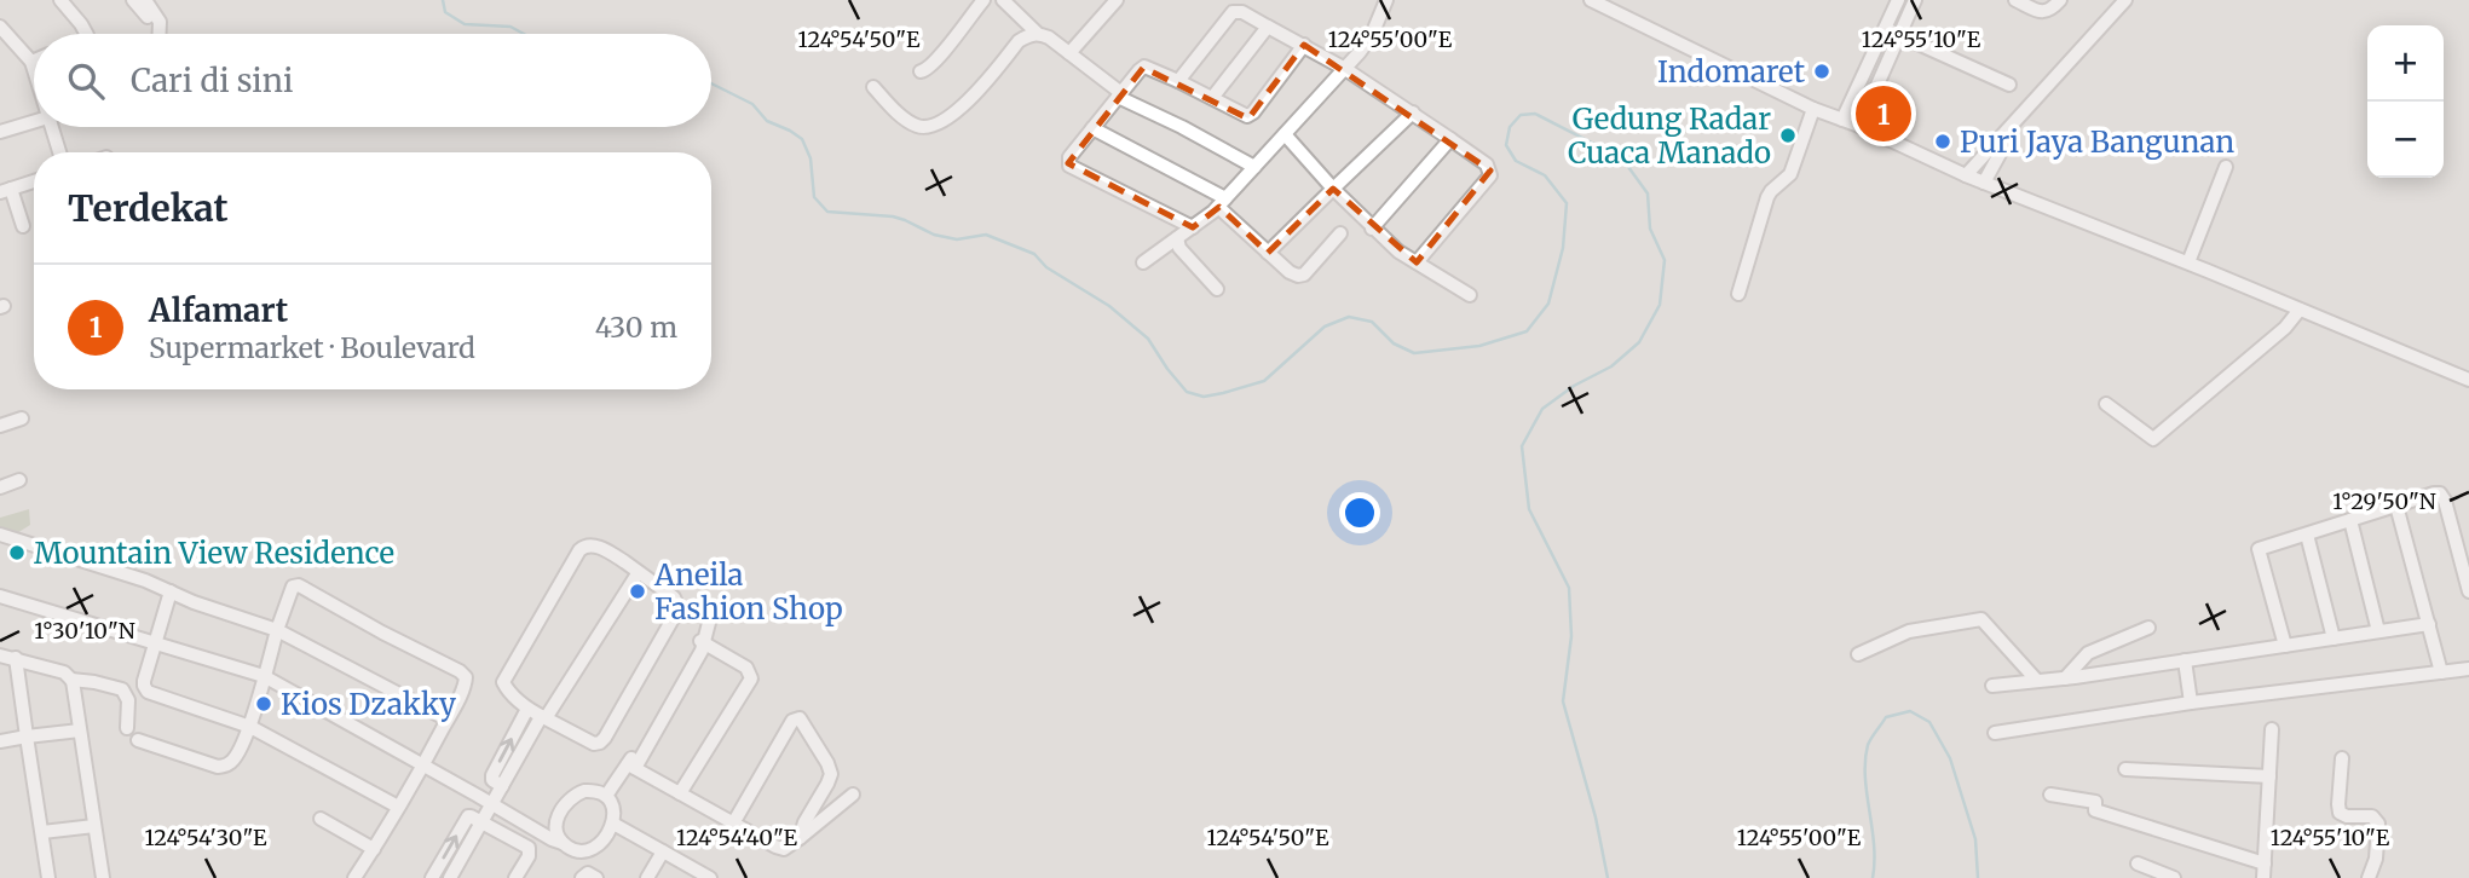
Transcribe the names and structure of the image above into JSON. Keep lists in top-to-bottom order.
{
  "places": [
    "Indomaret",
    "Gedung Radar Cuaca Manado",
    "Puri Jaya Bangunan",
    "Mountain View Residence",
    "Aneila Fashion Shop",
    "Kios Dzakky"
  ],
  "page": {
    "map_buttons": ["+", "−"],
    "search": "Cari di sini",
    "pins": "1",
    "heading": "Terdekat",
    "list": [
      {
        "mark": "1",
        "name": "Alfamart",
        "note": "Supermarket · Boulevard",
        "value": "430 m"
      }
    ]
  },
  "coordinates": [
    "124°55'00\"E",
    "124°55'10\"E",
    "124°54'50\"E",
    "1°29'50\"N",
    "1°30'10\"N",
    "124°54'30\"E",
    "124°54'40\"E"
  ]
}
